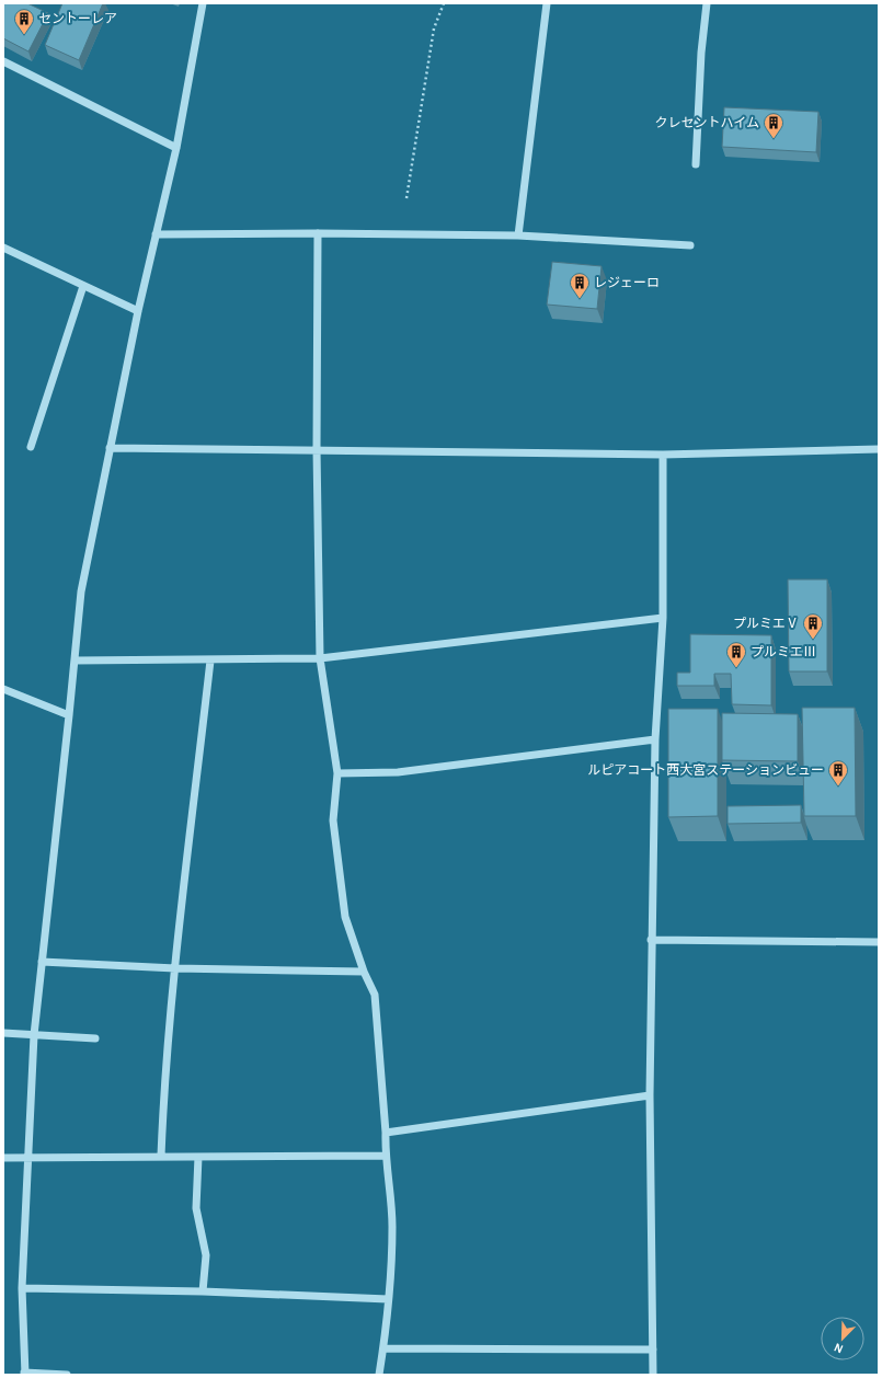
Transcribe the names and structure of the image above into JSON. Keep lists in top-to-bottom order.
{
  "places": {
    "building": [
      "セントーレア",
      "クレセントハイム",
      "レジェーロ",
      "プルミエⅤ",
      "プルミエⅢ",
      "ルピアコート西大宮ステーションビュー"
    ]
  },
  "north": "bottom left"
}
